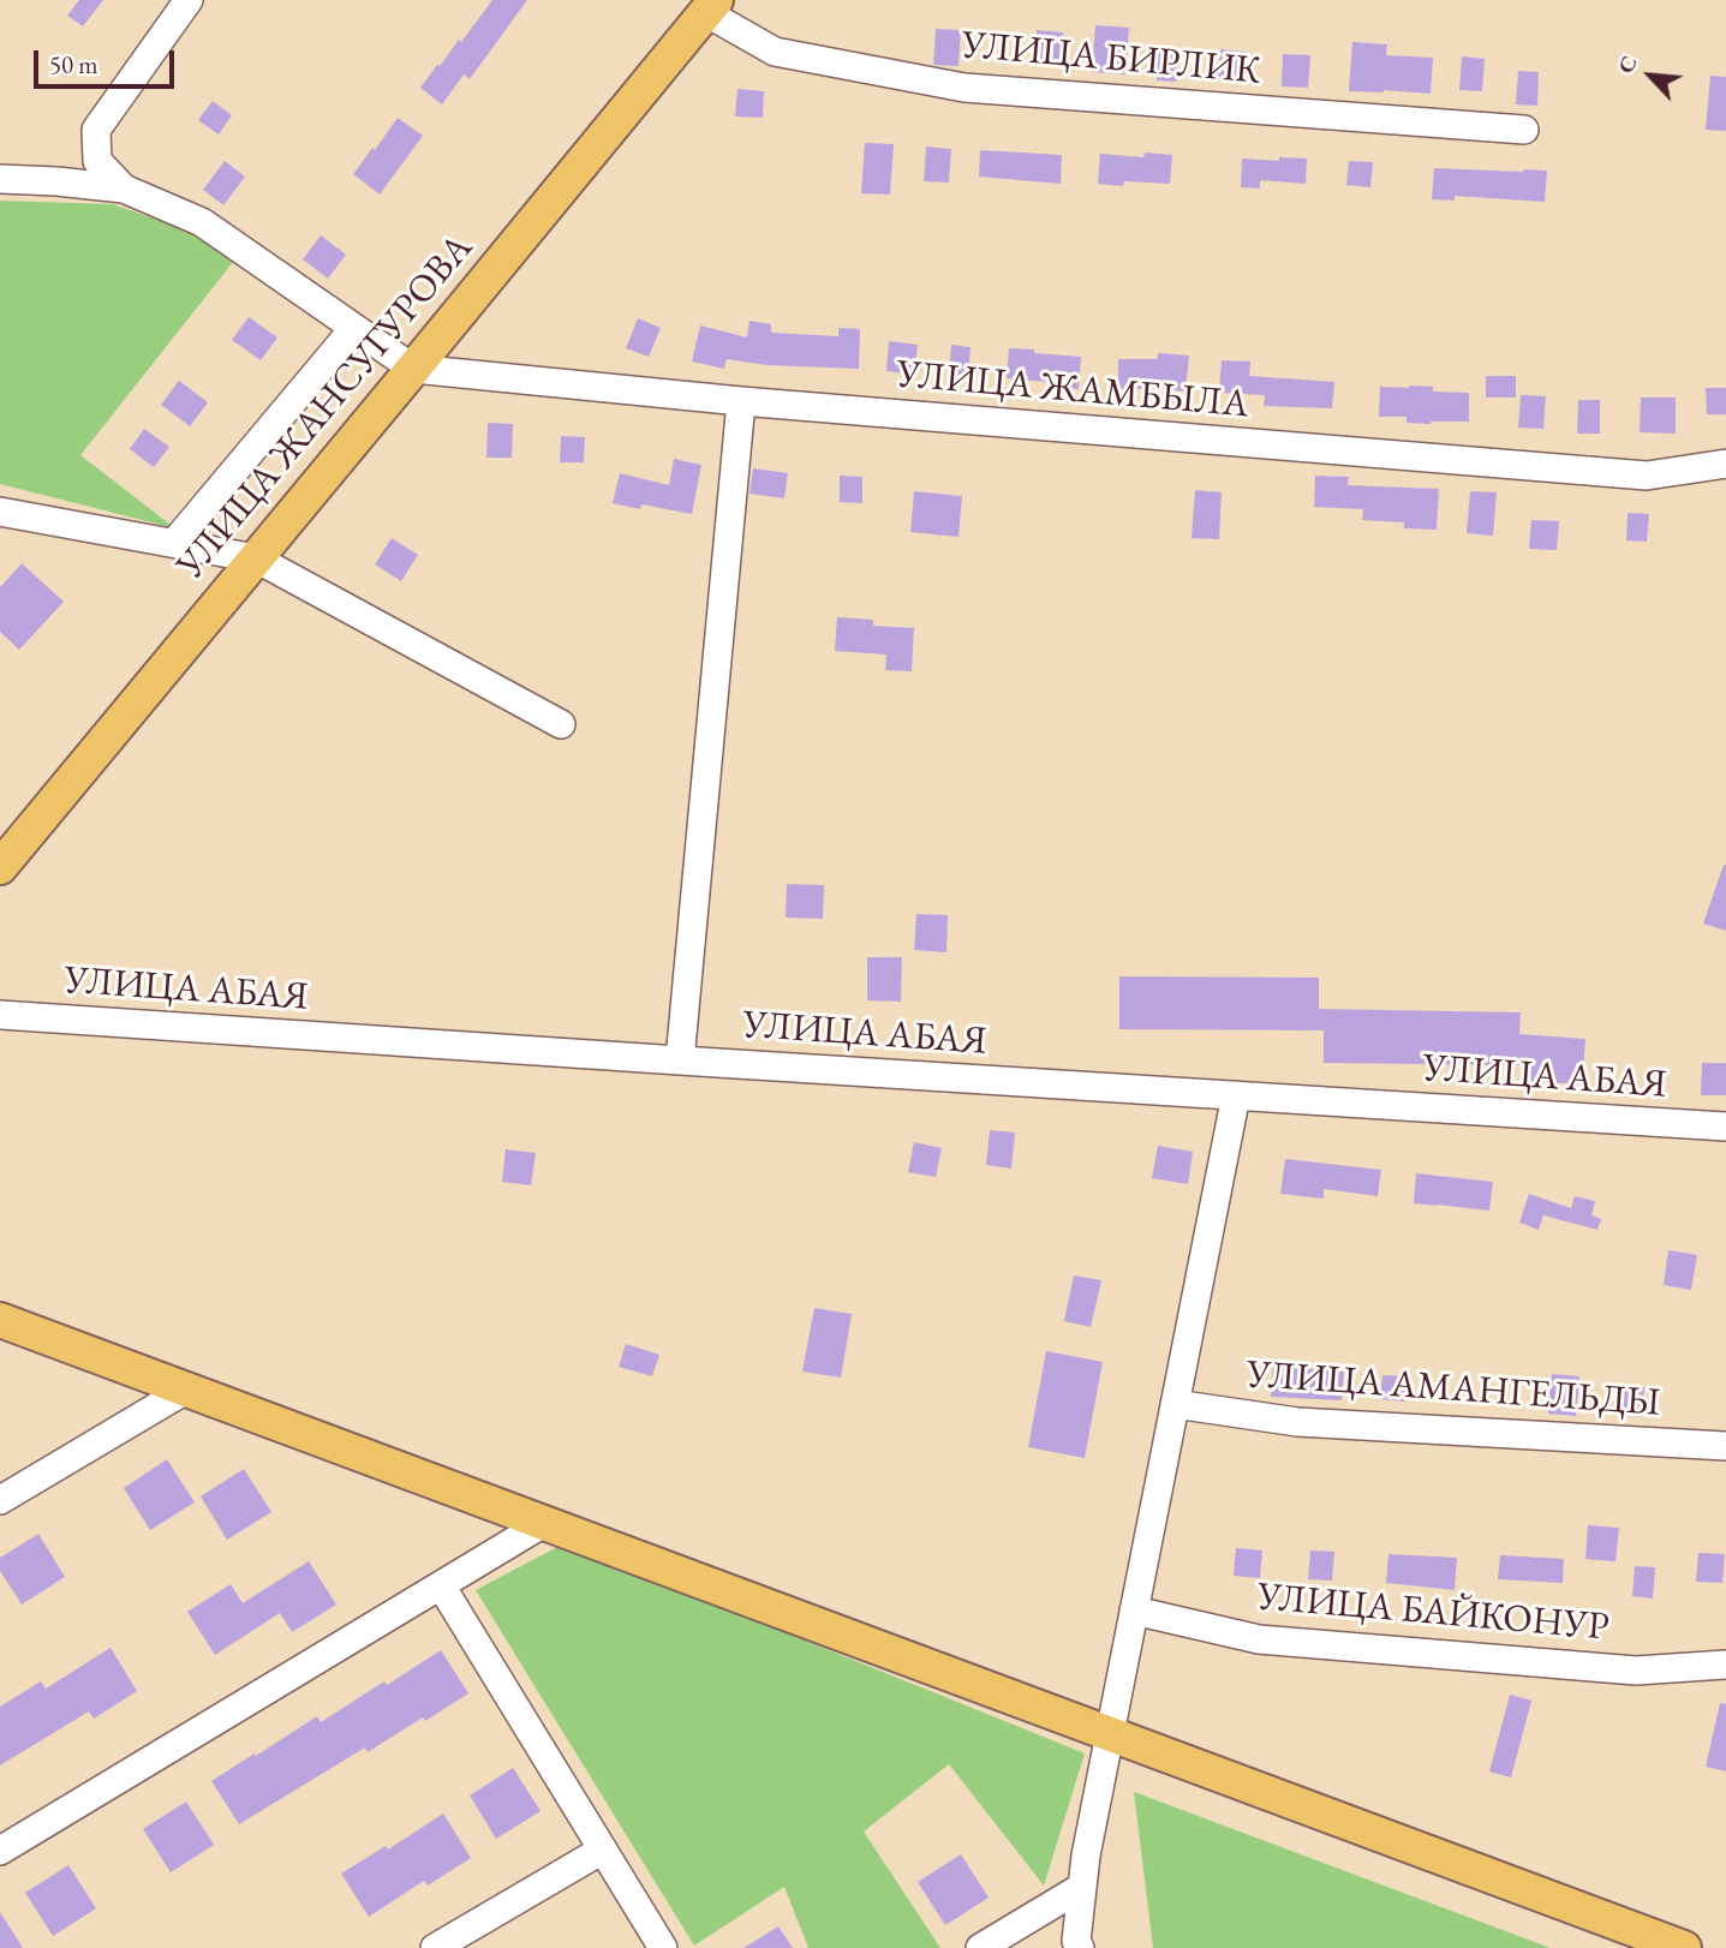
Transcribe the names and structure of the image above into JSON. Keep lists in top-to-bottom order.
{
  "streets": {
    "main road": ["УЛИЦА ЖАНСУГУРОВА"],
    "street": [
      "УЛИЦА БИРЛИК",
      "УЛИЦА ЖАМБЫЛА",
      "УЛИЦА АБАЯ",
      "УЛИЦА АМАНГЕЛЬДЫ",
      "УЛИЦА БАЙКОНУР"
    ]
  },
  "crossings": [
    ["УЛИЦА БИРЛИК", "УЛИЦА ЖАНСУГУРОВА"],
    ["УЛИЦА ЖАМБЫЛА", "УЛИЦА ЖАНСУГУРОВА"]
  ],
  "scale_bar": "50 m",
  "north": "top left"
}
